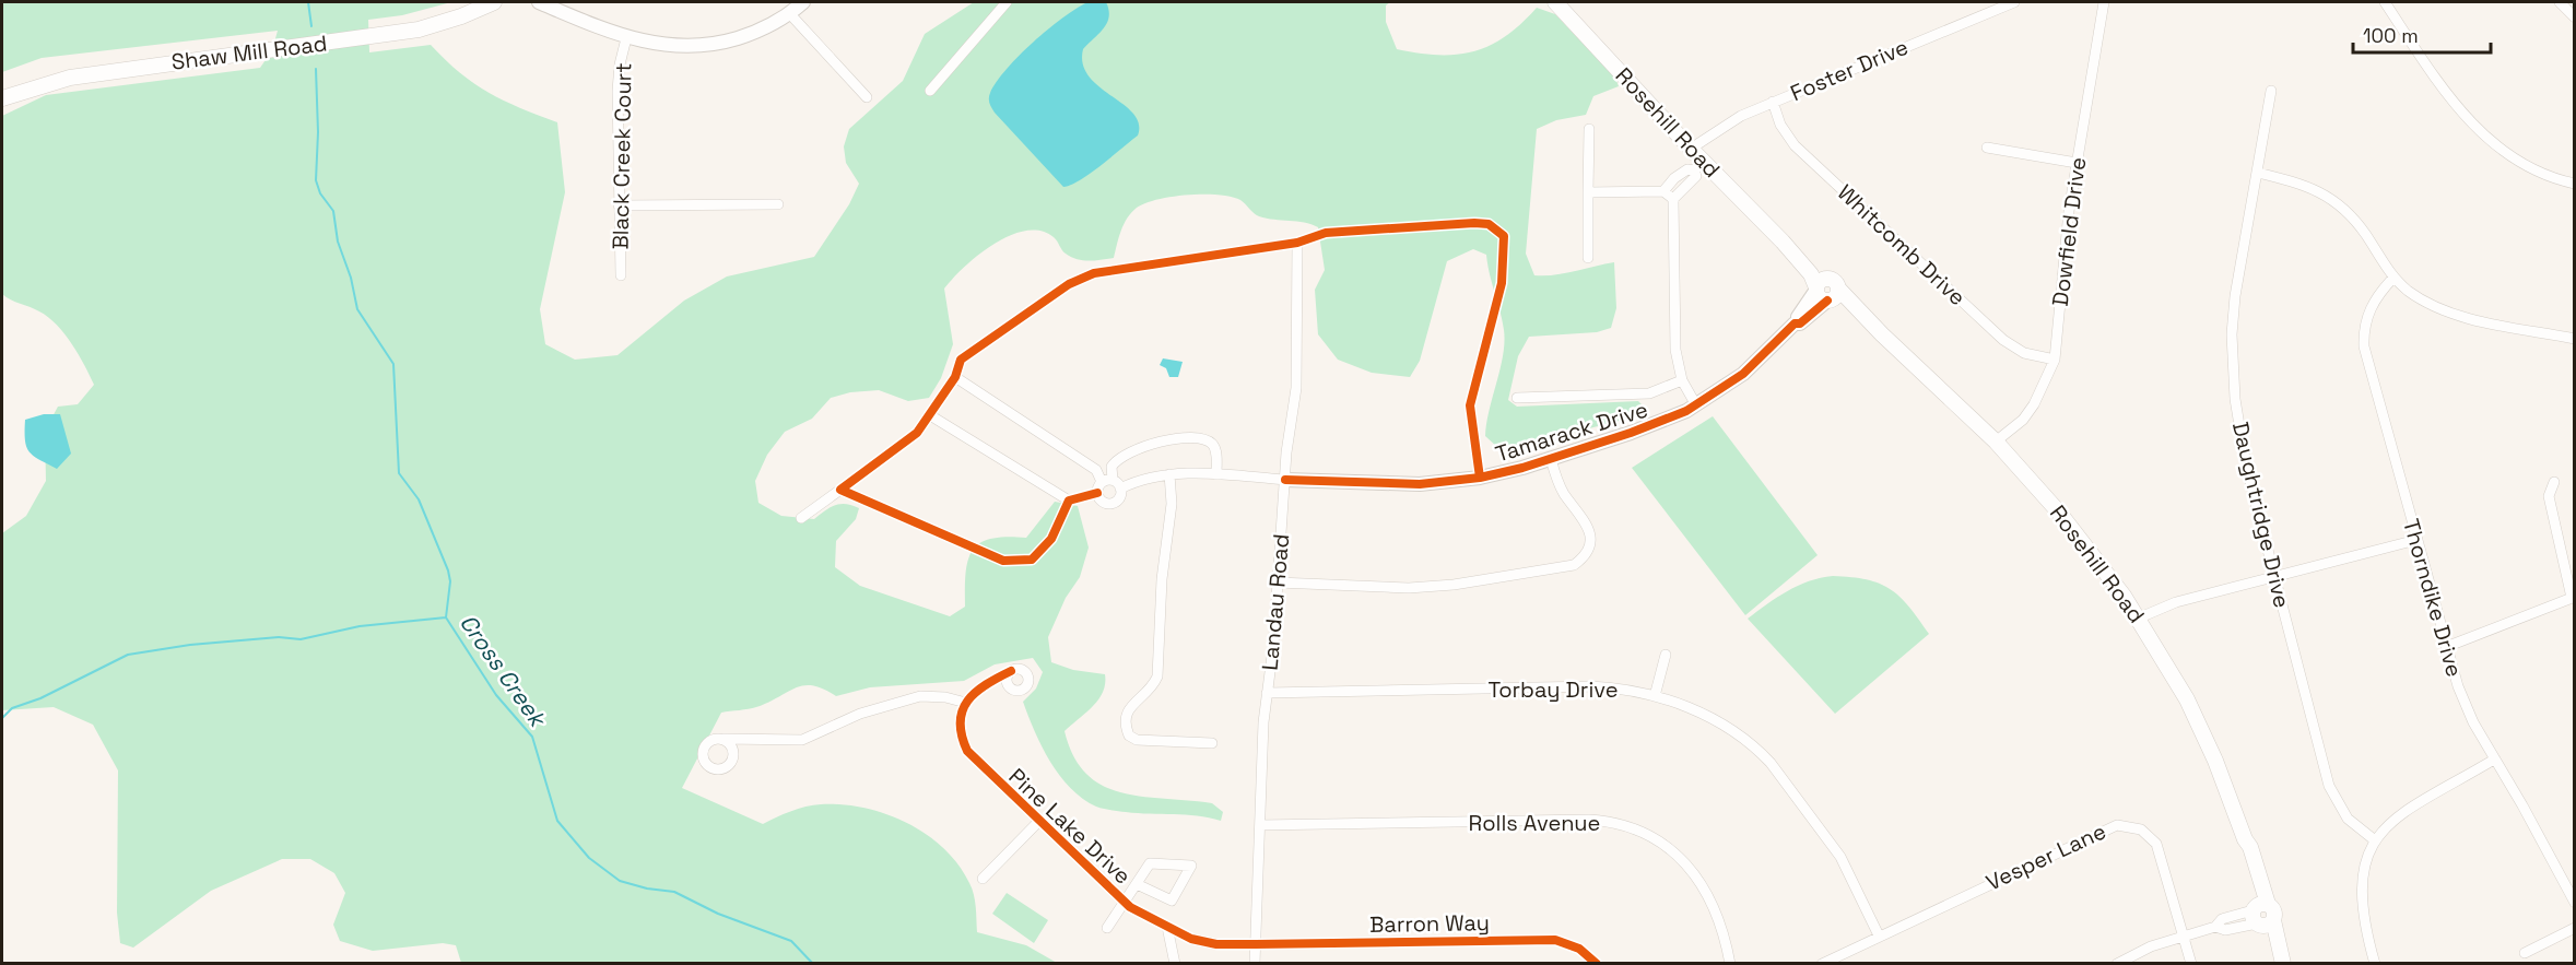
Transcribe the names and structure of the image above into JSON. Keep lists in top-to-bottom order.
{
  "streets": {
    "main road": ["Shaw Mill Road", "Rosehill Road"],
    "street": [
      "Foster Drive",
      "Black Creek Court",
      "Dowfield Drive",
      "Whitcomb Drive",
      "Tamarack Drive",
      "Daughtridge Drive",
      "Thorndike Drive",
      "Landau Road",
      "Torbay Drive",
      "Rolls Avenue",
      "Pine Lake Drive",
      "Vesper Lane",
      "Barron Way"
    ]
  },
  "crossings": [
    ["Foster Drive", "Rosehill Road"],
    ["Foster Drive", "Whitcomb Drive"],
    ["Rosehill Road", "Dowfield Drive"],
    ["Rosehill Road", "Tamarack Drive"],
    ["Dowfield Drive", "Whitcomb Drive"],
    ["Tamarack Drive", "Landau Road"],
    ["Landau Road", "Torbay Drive"],
    ["Landau Road", "Rolls Avenue"],
    ["Landau Road", "Pine Lake Drive"],
    ["Landau Road", "Barron Way"],
    ["Torbay Drive", "Vesper Lane"],
    ["Pine Lake Drive", "Barron Way"]
  ],
  "water": ["Cross Creek"],
  "scale_bar": "100 m"
}
